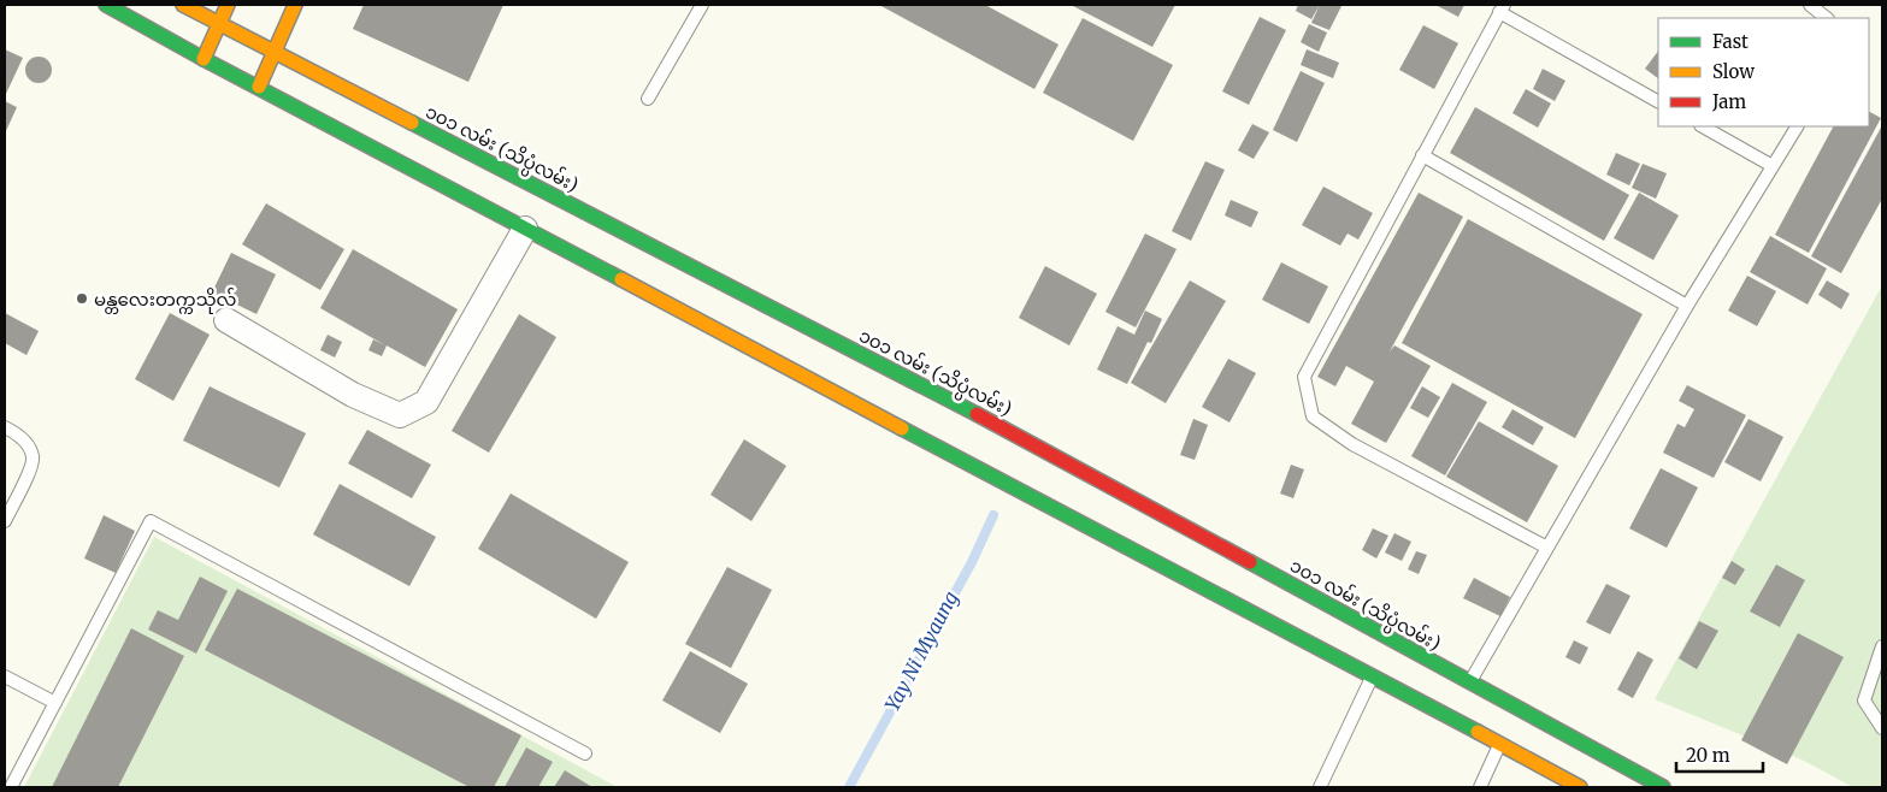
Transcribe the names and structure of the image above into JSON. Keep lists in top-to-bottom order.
{
  "streets": {
    "main road": ["၁၀၁ လမ်း (သိပ္ပံလမ်း)"]
  },
  "water": ["Yay Ni Myaung"],
  "places": ["မန္တလေးတက္ကသိုလ်"],
  "legend": ["Fast", "Slow", "Jam"],
  "scale_bar": "20 m"
}
